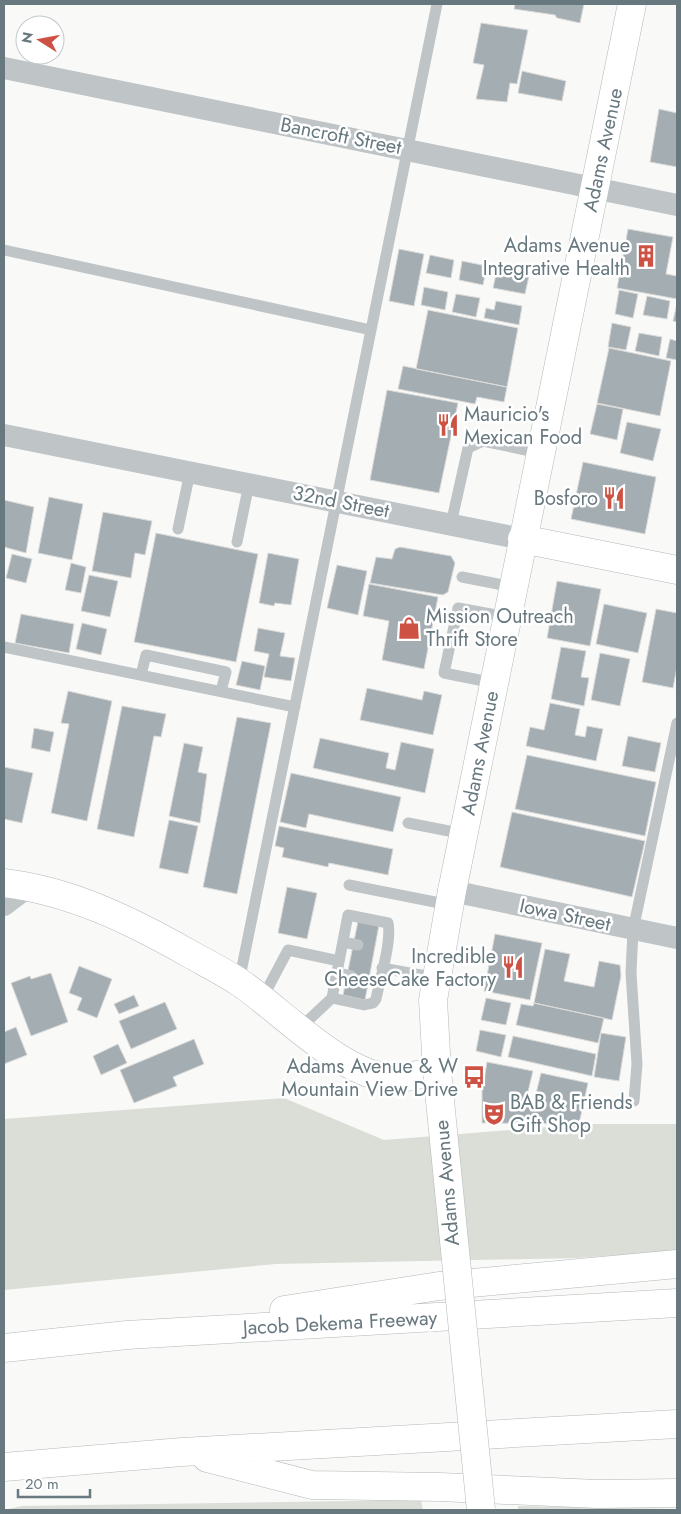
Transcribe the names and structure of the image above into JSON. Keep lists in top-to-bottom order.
{
  "streets": {
    "main road": ["Adams Avenue", "32nd Street", "Jacob Dekema Freeway"],
    "street": ["Bancroft Street", "Iowa Street"]
  },
  "crossings": [
    ["Bancroft Street", "Adams Avenue"],
    ["Adams Avenue", "32nd Street"],
    ["Adams Avenue", "Iowa Street"]
  ],
  "places": {
    "building": ["Adams Avenue Integrative Health"],
    "restaurant": ["Mauricio's Mexican Food", "Bosforo", "Incredible CheeseCake Factory"],
    "shop": ["Mission Outreach Thrift Store"],
    "bus stop": ["Adams Avenue & W Mountain View Drive"],
    "theatre": ["BAB & Friends Gift Shop"]
  },
  "scale_bar": "20 m",
  "north": "left"
}
